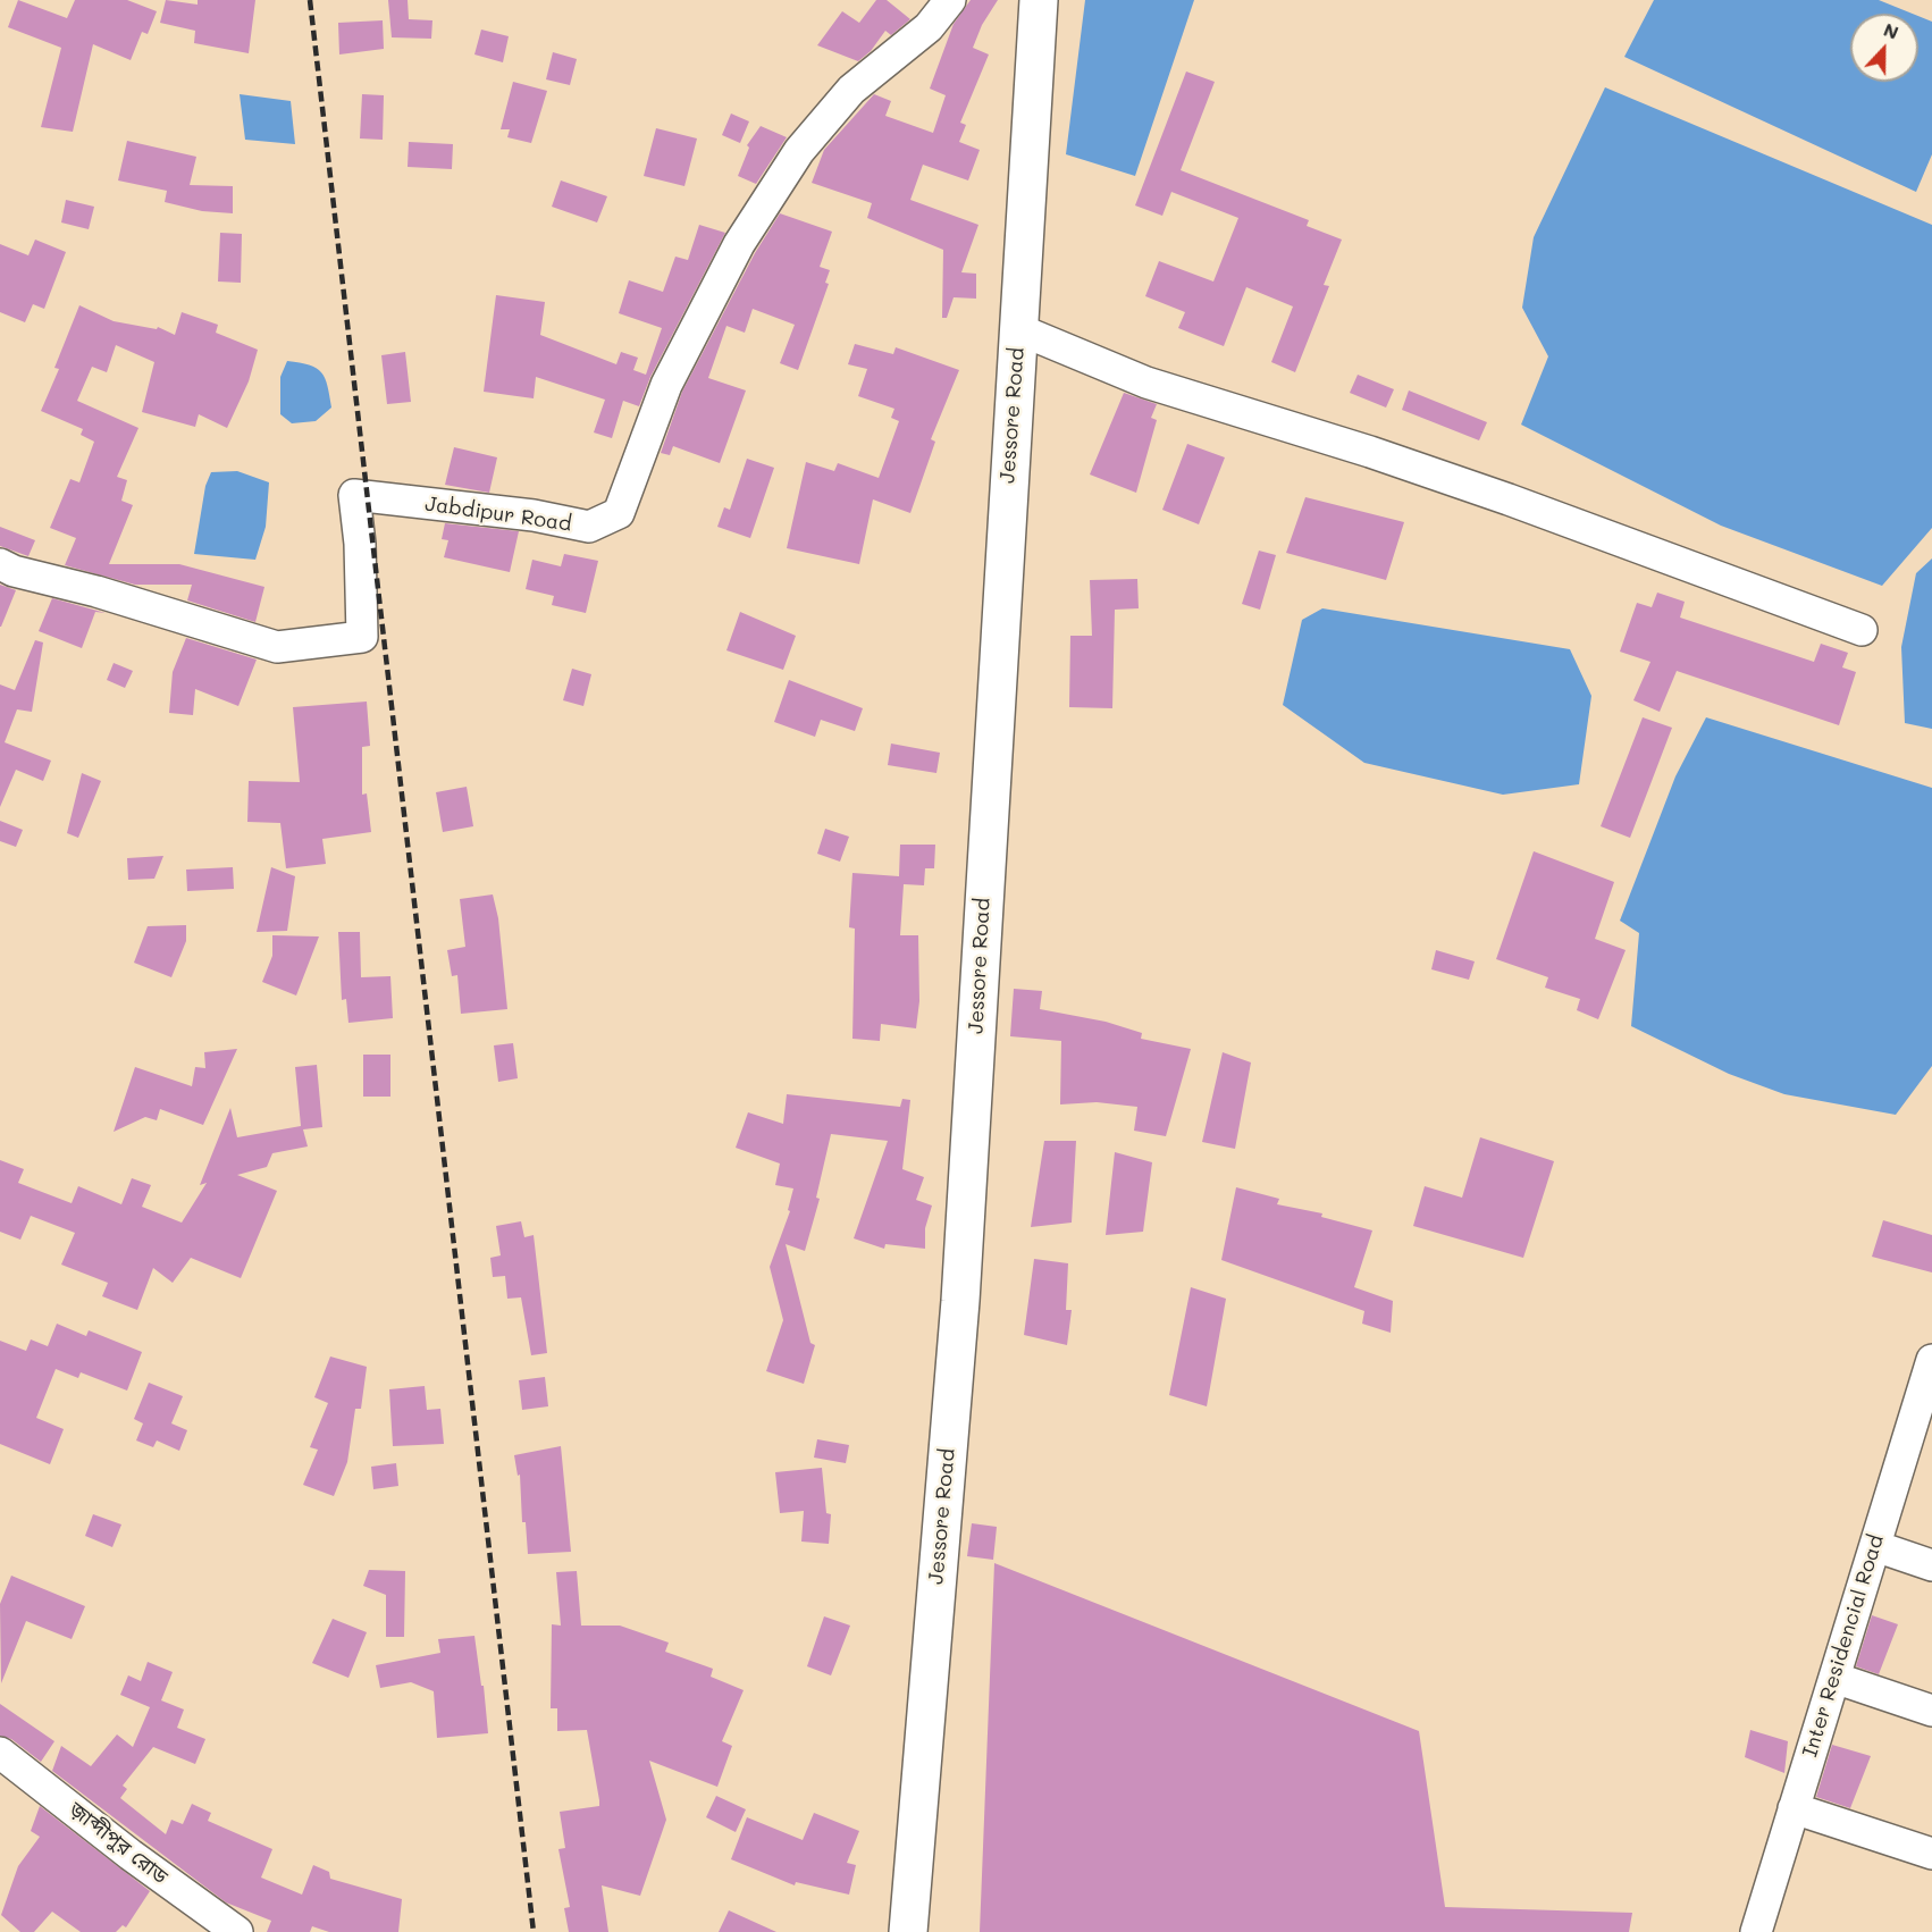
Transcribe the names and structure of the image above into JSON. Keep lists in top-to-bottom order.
{
  "streets": {
    "highway": ["Jessore Road"],
    "street": ["Jabdipur Road", "Inter Residencial Road", "জ়াব্দীপুর রোড"]
  },
  "north": "top"
}
